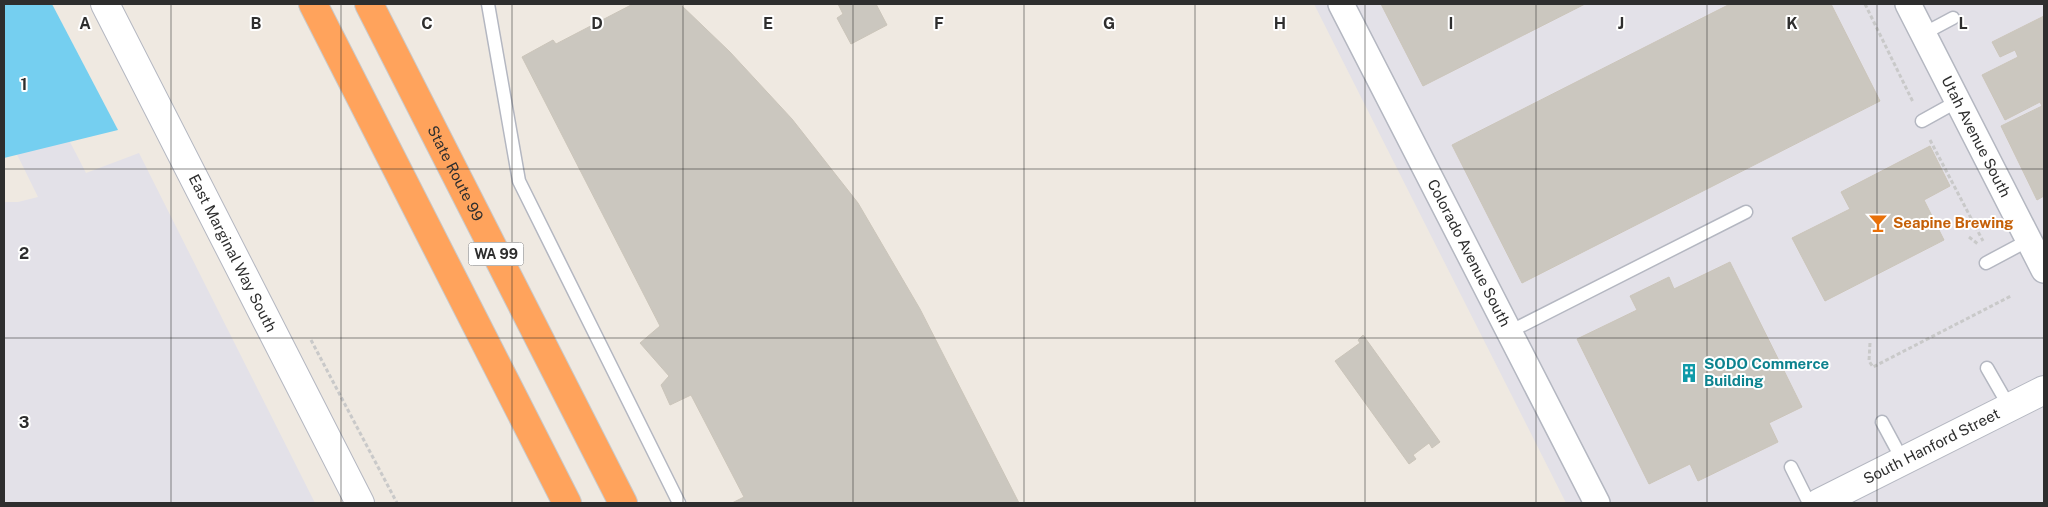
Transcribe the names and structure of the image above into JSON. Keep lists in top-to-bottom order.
{
  "streets": {
    "highway": ["State Route 99", "WA 99"],
    "main road": ["East Marginal Way South", "South Hanford Street"],
    "street": ["Utah Avenue South", "Colorado Avenue South"]
  },
  "places": {
    "bar": ["Seapine Brewing"],
    "building": ["SODO Commerce Building"]
  },
  "grid": {
    "columns": [
      "A",
      "B",
      "C",
      "D",
      "E",
      "F",
      "G",
      "H",
      "I",
      "J",
      "K",
      "L"
    ],
    "rows": ["1", "2", "3"]
  }
}
